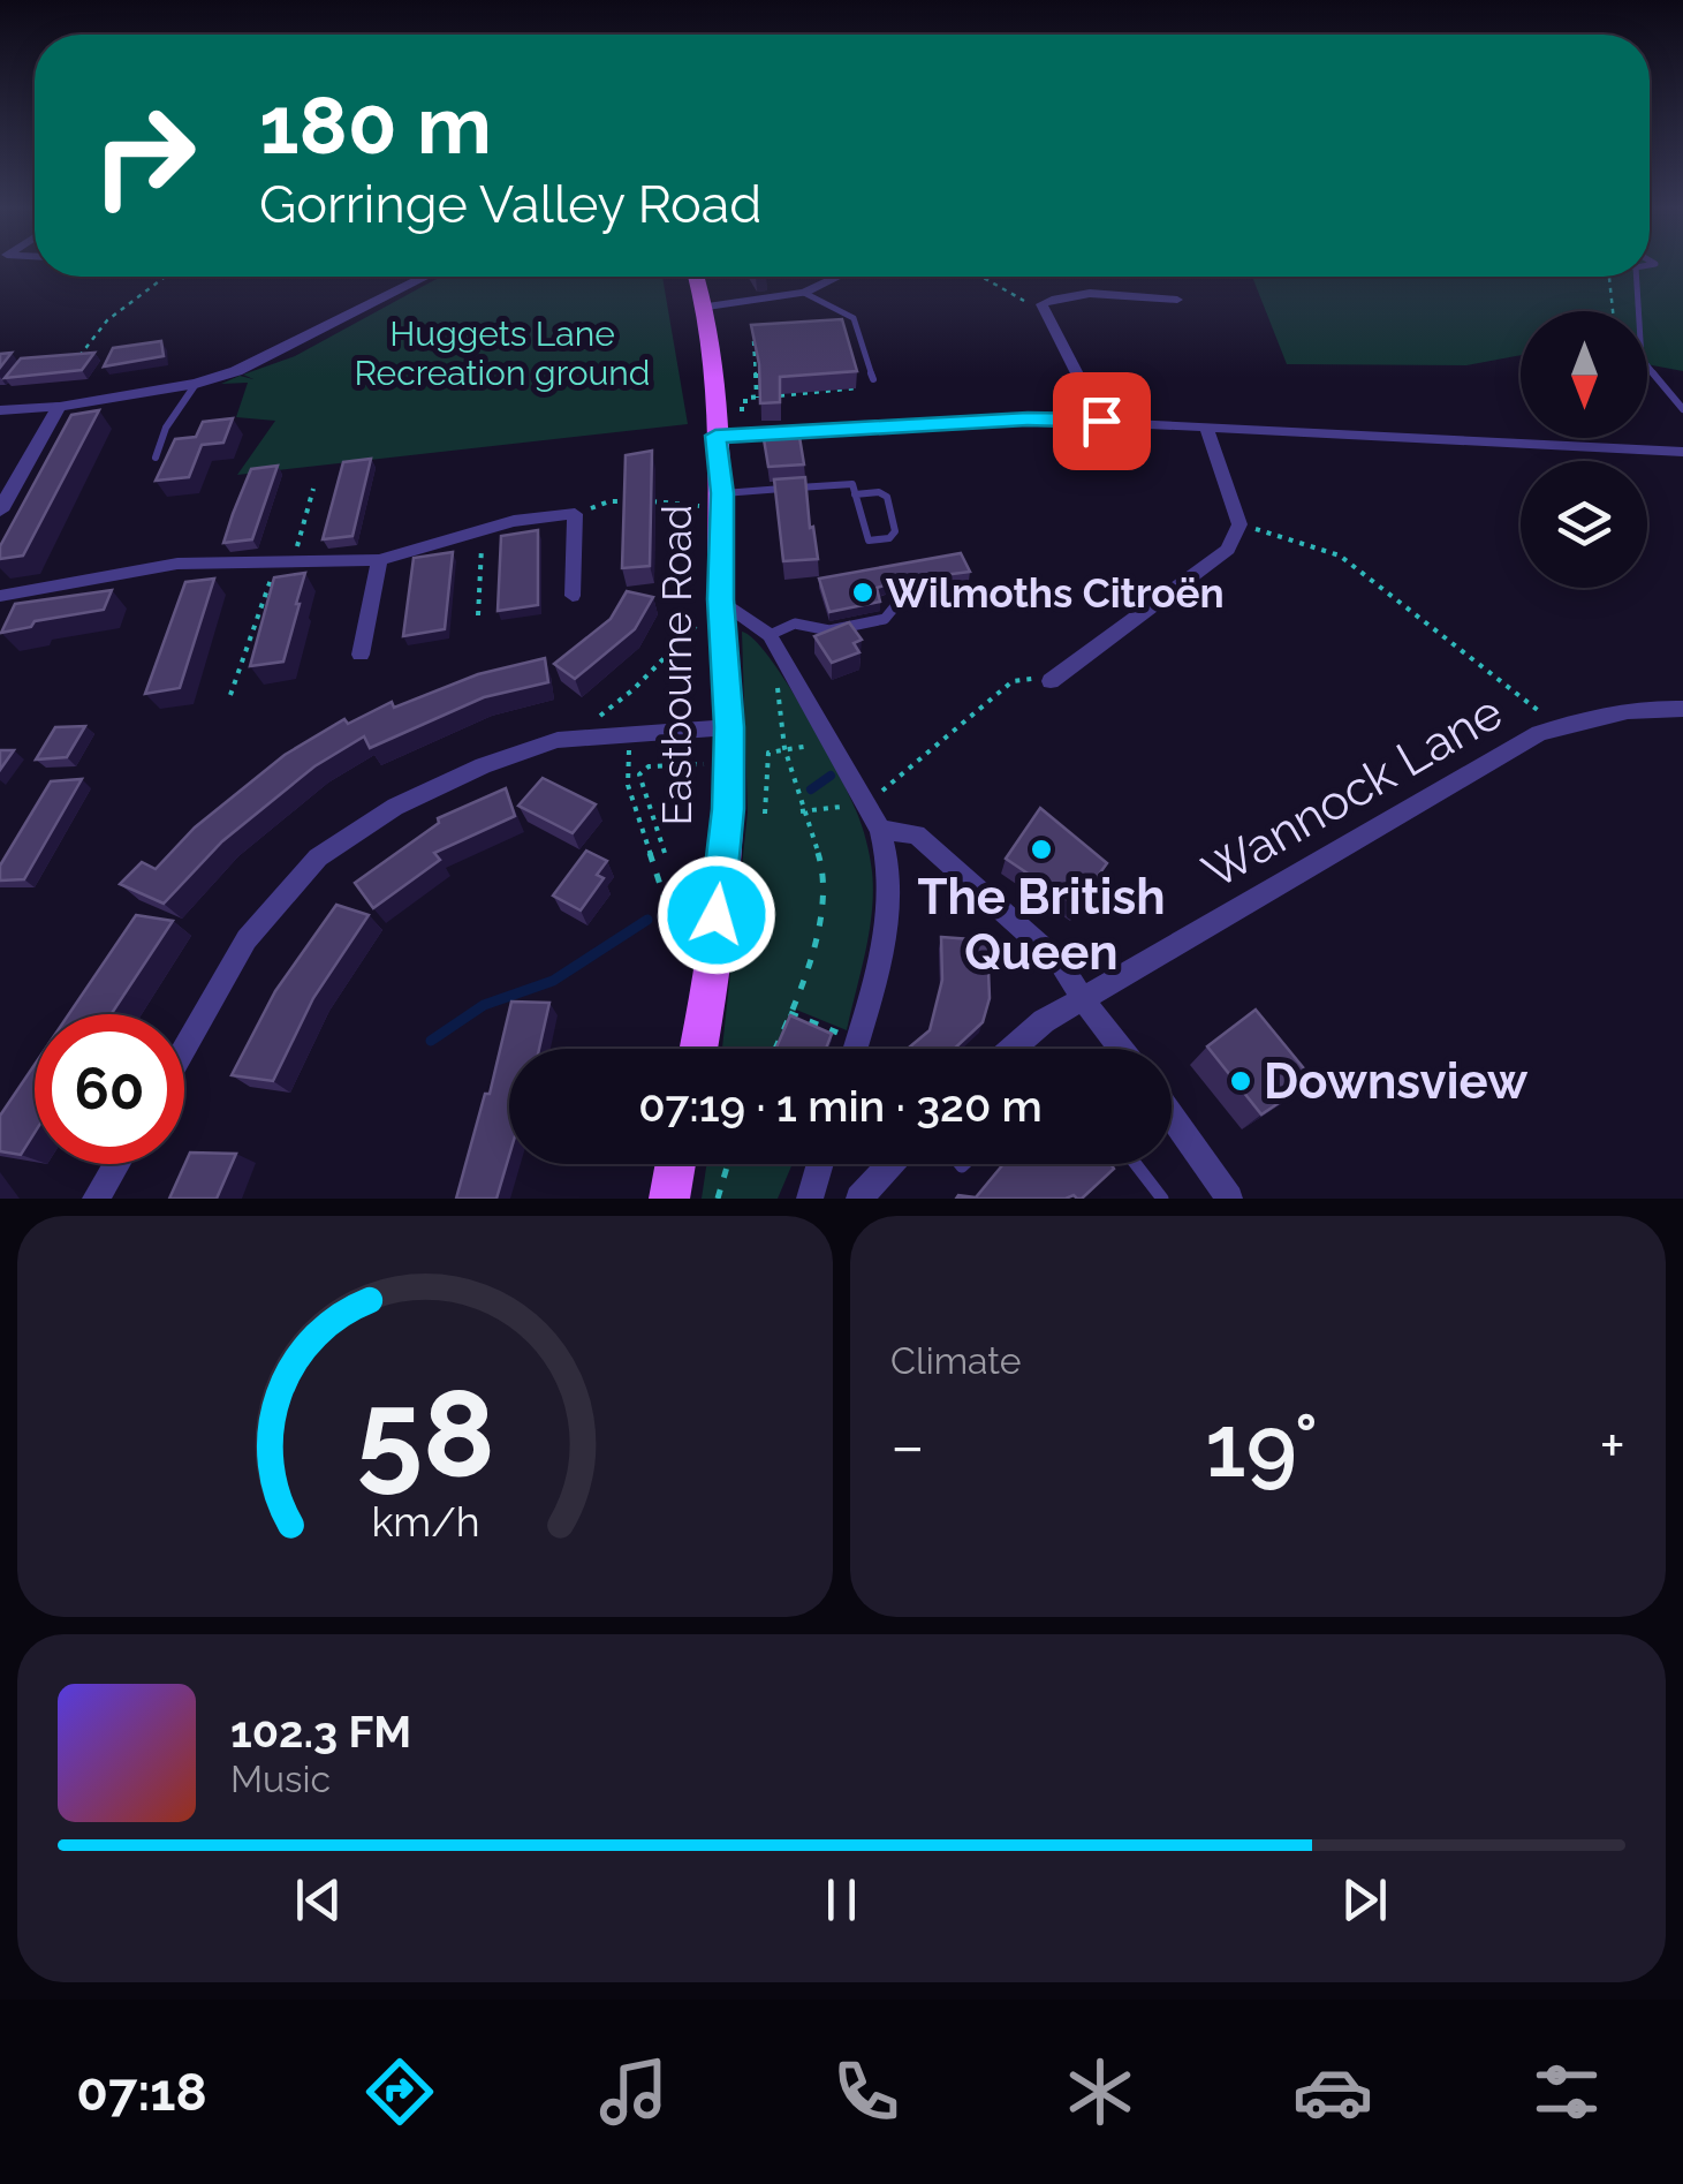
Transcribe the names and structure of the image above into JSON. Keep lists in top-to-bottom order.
{
  "streets": {
    "main road": ["Eastbourne Road"],
    "street": ["Wannock Lane"]
  },
  "parks": ["Huggets Lane Recreation ground"],
  "places": ["Wilmoths Citroën", "The British Queen", "Downsview"],
  "north": "bottom",
  "page": {
    "turn": ["180 m", "Gorringe Valley Road"],
    "limit": "60",
    "trip": "07:19 · 1 min · 320 m",
    "tile": "Climate",
    "heat": ["−", "19°", "+"],
    "song": ["102.3 FM", "Music"],
    "tabs": "07:18",
    "gauge": ["58", "km/h"]
  }
}
